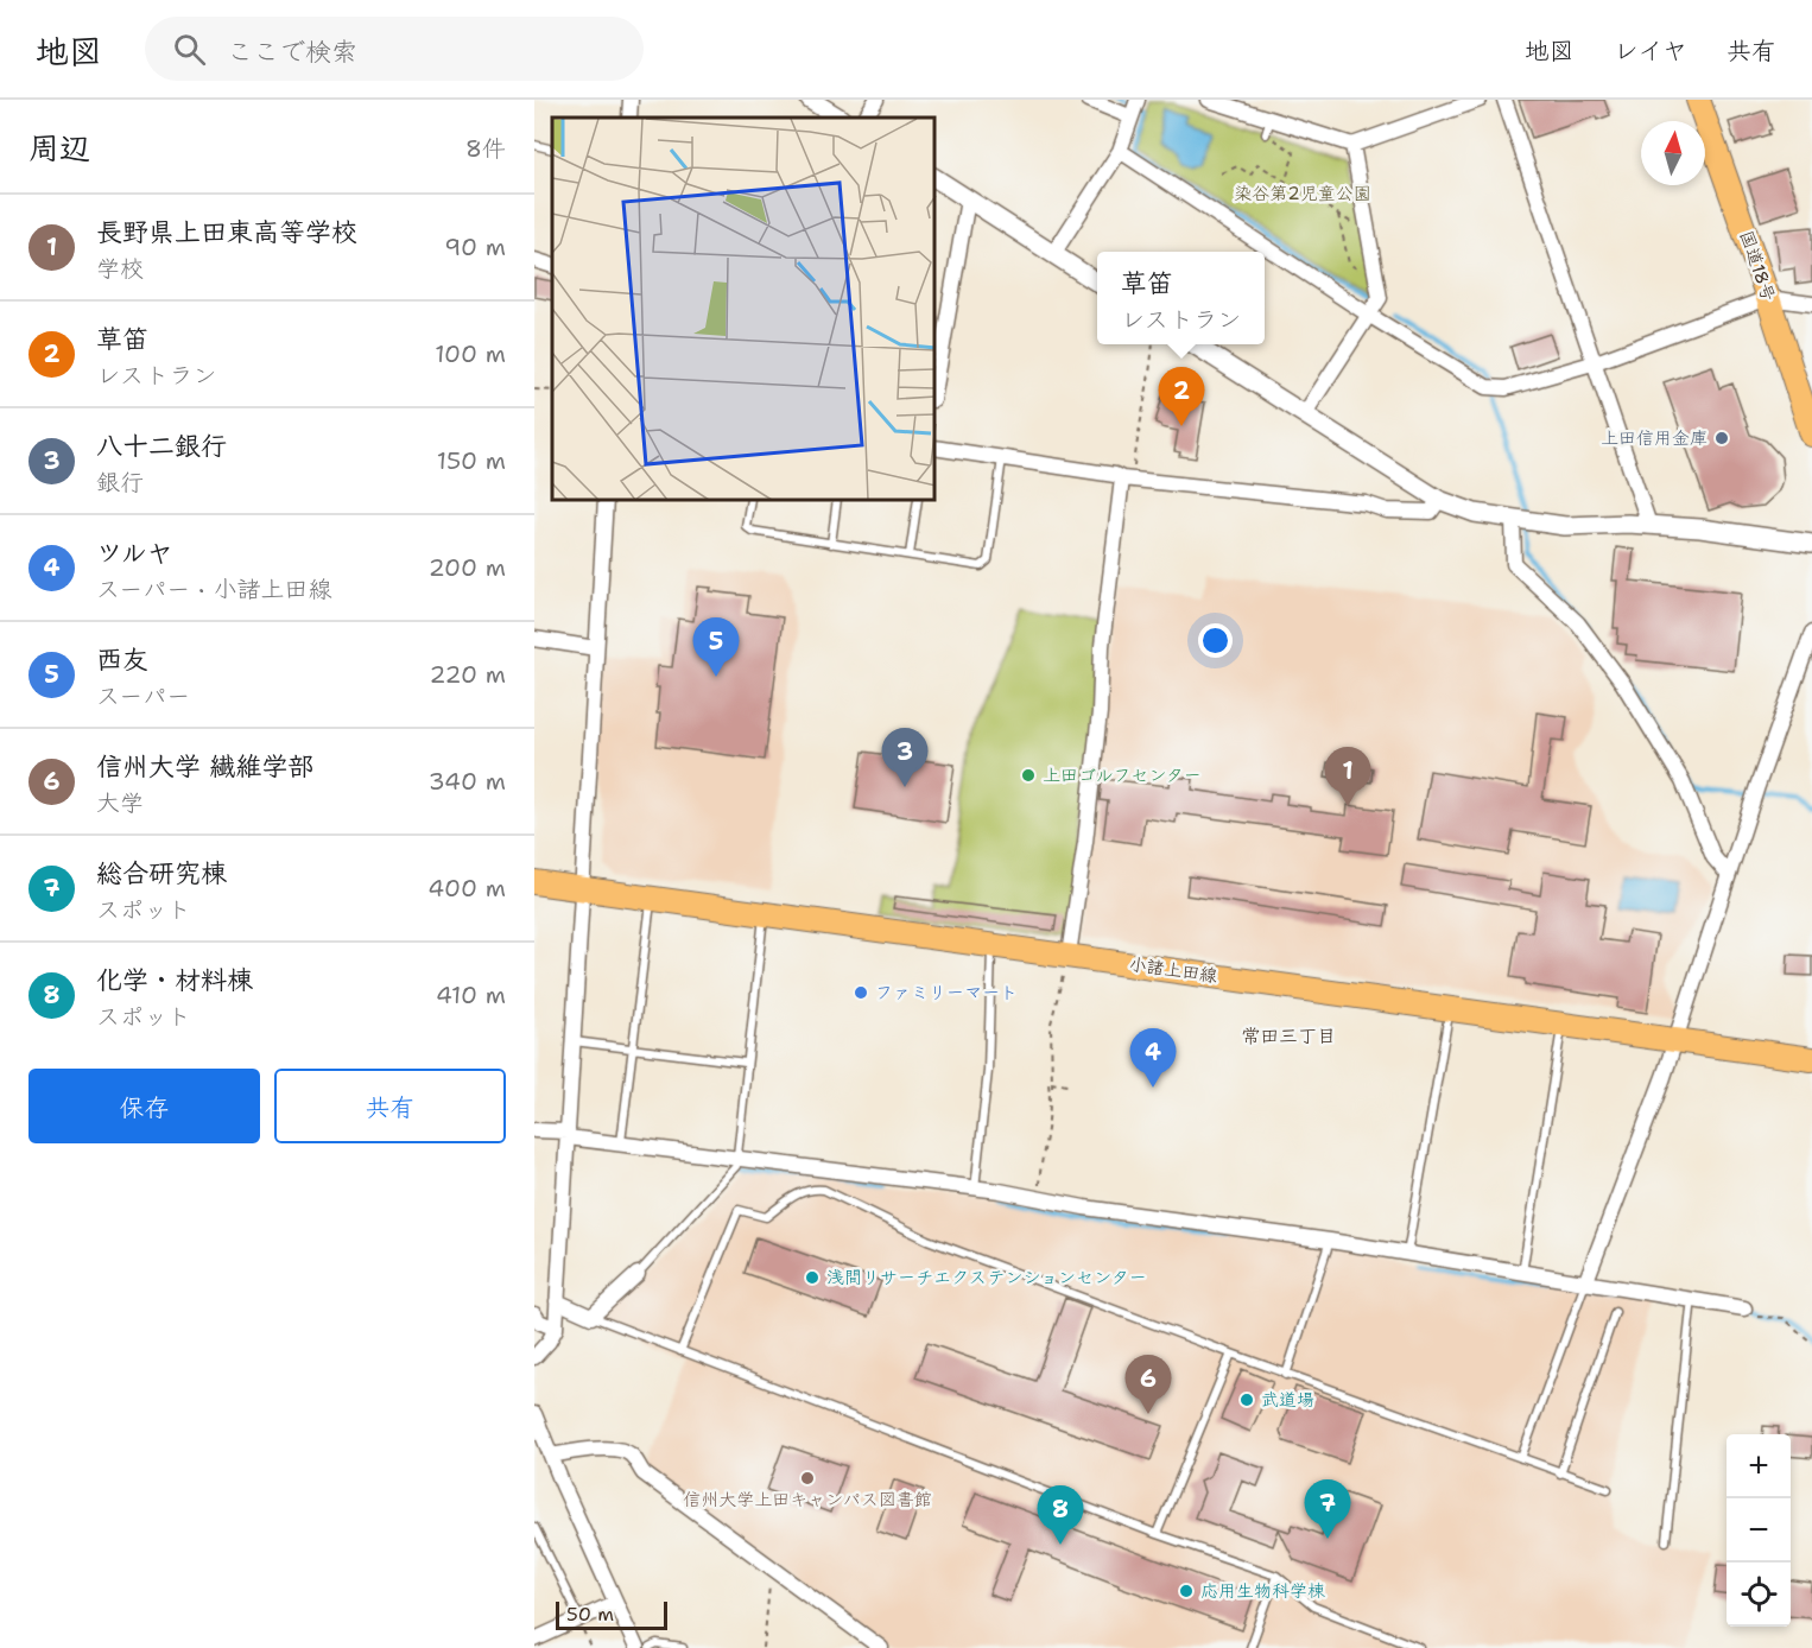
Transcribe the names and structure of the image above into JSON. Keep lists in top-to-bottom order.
{
  "streets": {
    "main road": ["国道18号", "小諸上田線"]
  },
  "districts": ["常田三丁目"],
  "parks": ["染谷第2児童公園"],
  "places": [
    "上田信用金庫",
    "上田ゴルフセンター",
    "ファミリーマート",
    "浅間リサーチエクステンションセンター",
    "武道場",
    "信州大学上田キャンパス図書館",
    "応用生物科学棟"
  ],
  "scale_bar": "50 m",
  "north": "top",
  "page": {
    "header": "地図",
    "search": "ここで検索",
    "nav": ["地図", "レイヤ", "共有"],
    "heading": ["周辺", "8件"],
    "list": [
      {
        "mark": "1",
        "name": "長野県上田東高等学校",
        "note": "学校",
        "value": "90 m"
      },
      {
        "mark": "2",
        "name": "草笛",
        "note": "レストラン",
        "value": "100 m"
      },
      {
        "mark": "3",
        "name": "八十二銀行",
        "note": "銀行",
        "value": "150 m"
      },
      {
        "mark": "4",
        "name": "ツルヤ",
        "note": "スーパー · 小諸上田線",
        "value": "200 m"
      },
      {
        "mark": "5",
        "name": "西友",
        "note": "スーパー",
        "value": "220 m"
      },
      {
        "mark": "6",
        "name": "信州大学 繊維学部",
        "note": "大学",
        "value": "340 m"
      },
      {
        "mark": "7",
        "name": "総合研究棟",
        "note": "スポット",
        "value": "400 m"
      },
      {
        "mark": "8",
        "name": "化学・材料棟",
        "note": "スポット",
        "value": "410 m"
      }
    ],
    "popup": ["草笛", "レストラン"],
    "pins": [
      "2",
      "5",
      "3",
      "1",
      "4",
      "6",
      "7",
      "8"
    ],
    "buttons": ["保存", "共有"],
    "map_buttons": ["+", "−"],
    "scale": "50 m"
  }
}
